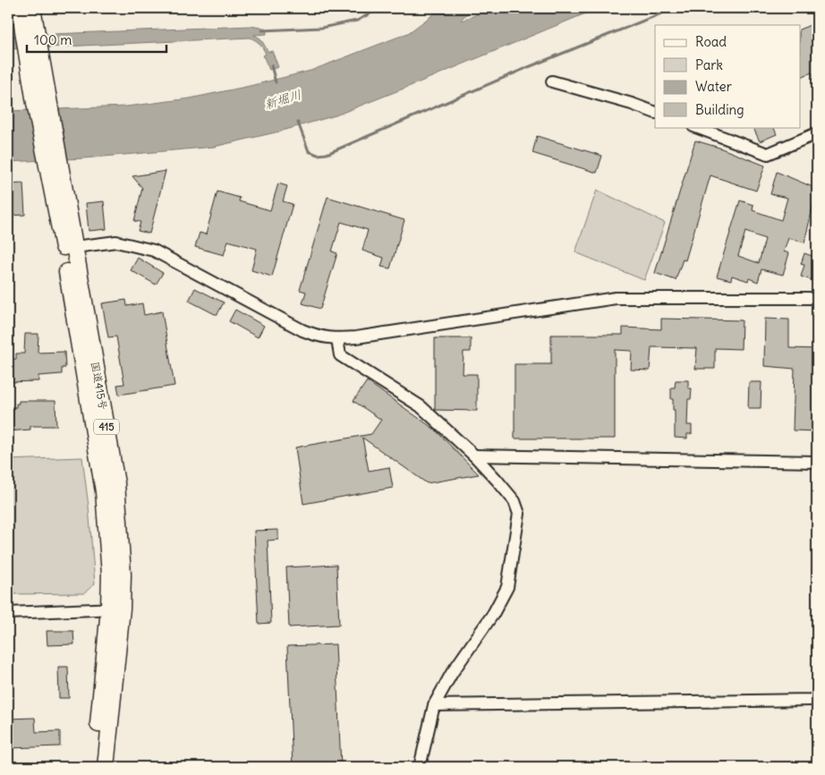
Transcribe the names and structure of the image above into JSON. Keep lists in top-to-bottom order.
{
  "streets": {
    "highway": ["国道415号", "415"]
  },
  "water": ["新堀川"],
  "legend": [
    "Road",
    "Park",
    "Water",
    "Building"
  ],
  "scale_bar": "100 m"
}
